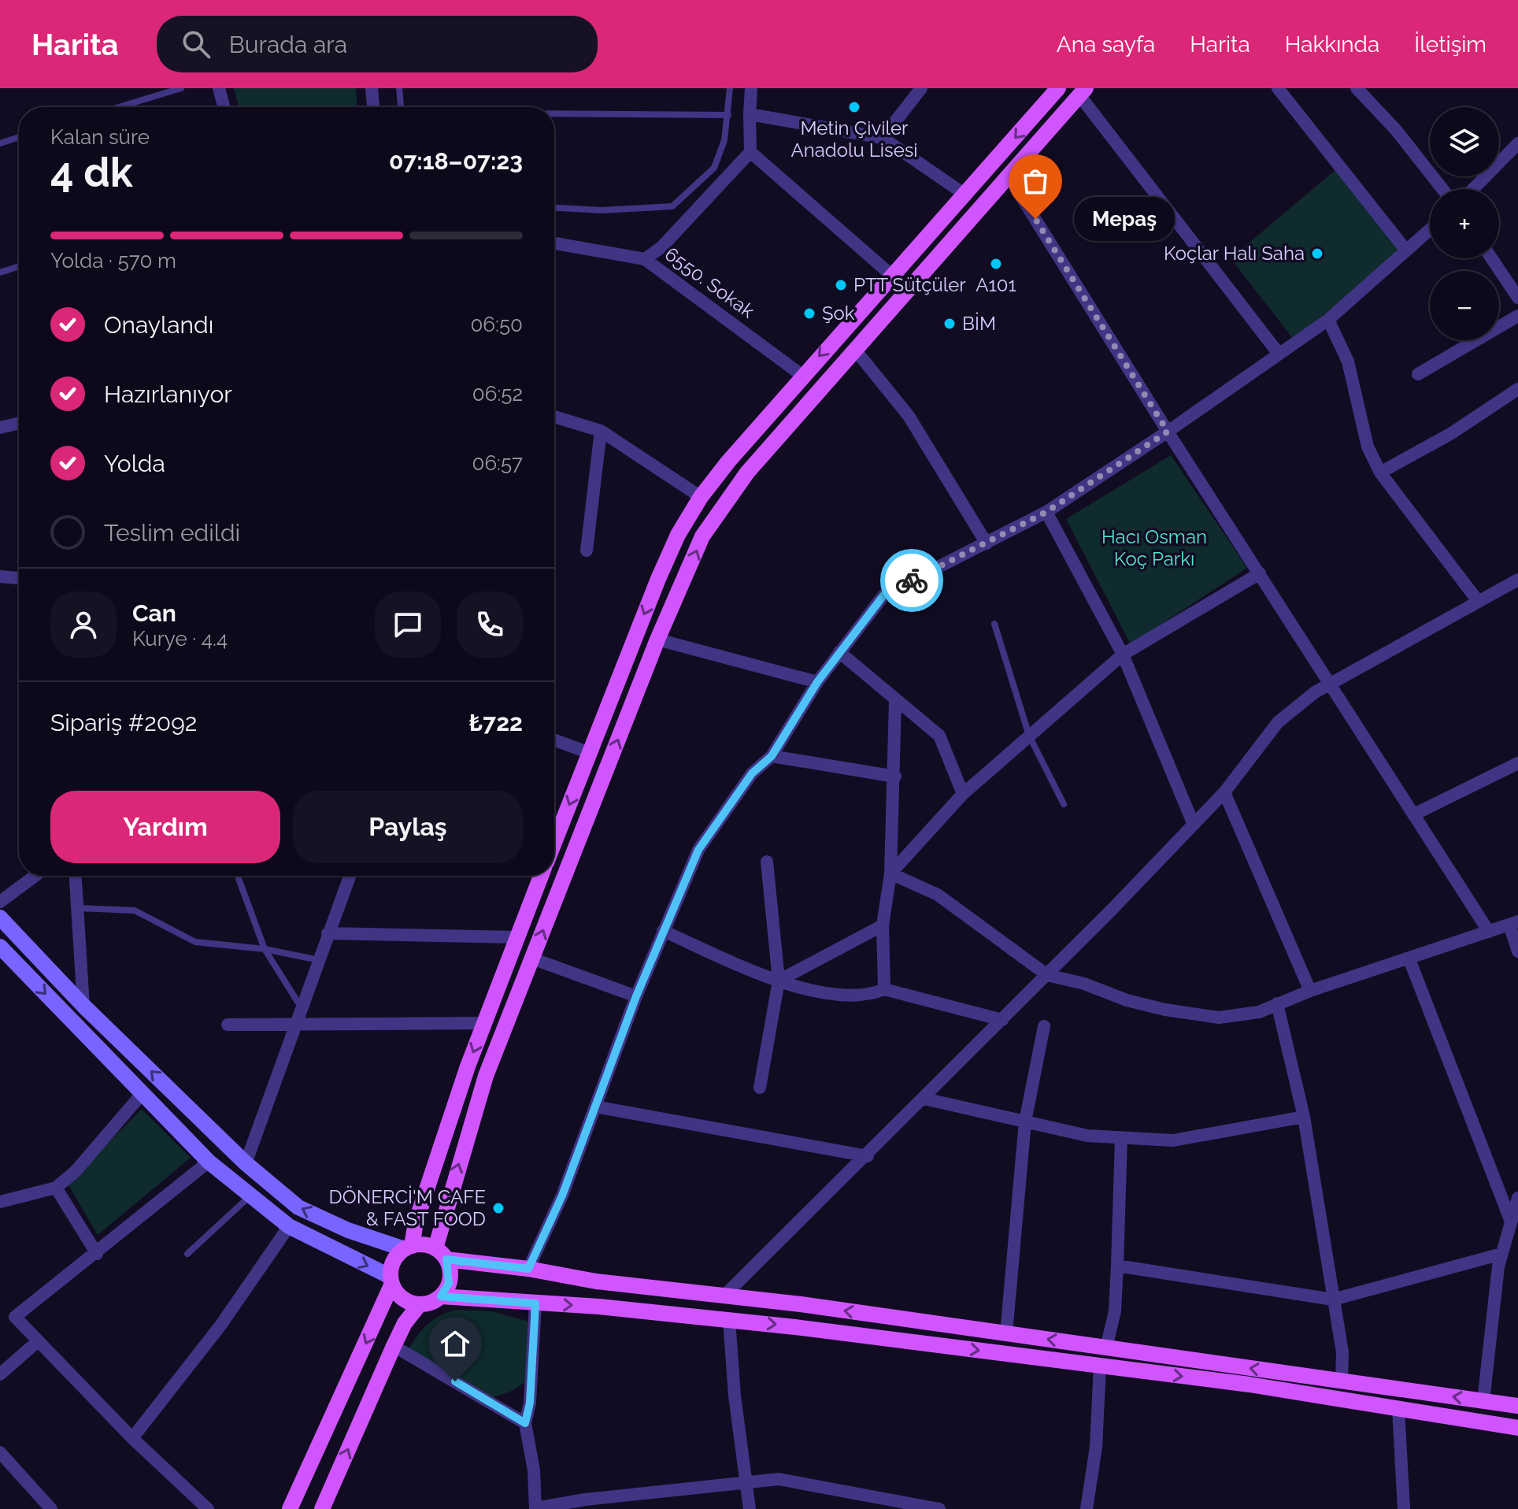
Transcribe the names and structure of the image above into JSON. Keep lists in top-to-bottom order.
{
  "streets": {
    "street": ["6550. Sokak"]
  },
  "parks": ["Hacı Osman Koç Parkı"],
  "places": [
    "Metin Çiviler Anadolu Lisesi",
    "Mepaş",
    "Koçlar Halı Saha",
    "A101",
    "PTT Sütçüler",
    "Şok",
    "BİM",
    "DÖNERCİ'M CAFE & FAST FOOD"
  ],
  "page": {
    "header": "Harita",
    "search": "Burada ara",
    "nav": [
      "Ana sayfa",
      "Harita",
      "Hakkında",
      "İletişim"
    ],
    "map_buttons": ["+", "−"],
    "heading": ["4 dk", "Kalan süre", "07:18–07:23"],
    "panel": [
      "Can",
      "Kurye · 4.4",
      "Sipariş #2092",
      "₺722"
    ],
    "bubble": "Mepaş",
    "bar": "Yolda · 570 m",
    "list": [
      ["Onaylandı", "06:50"],
      ["Hazırlanıyor", "06:52"],
      ["Yolda", "06:57"],
      "Teslim edildi"
    ],
    "buttons": ["Yardım", "Paylaş"]
  }
}
